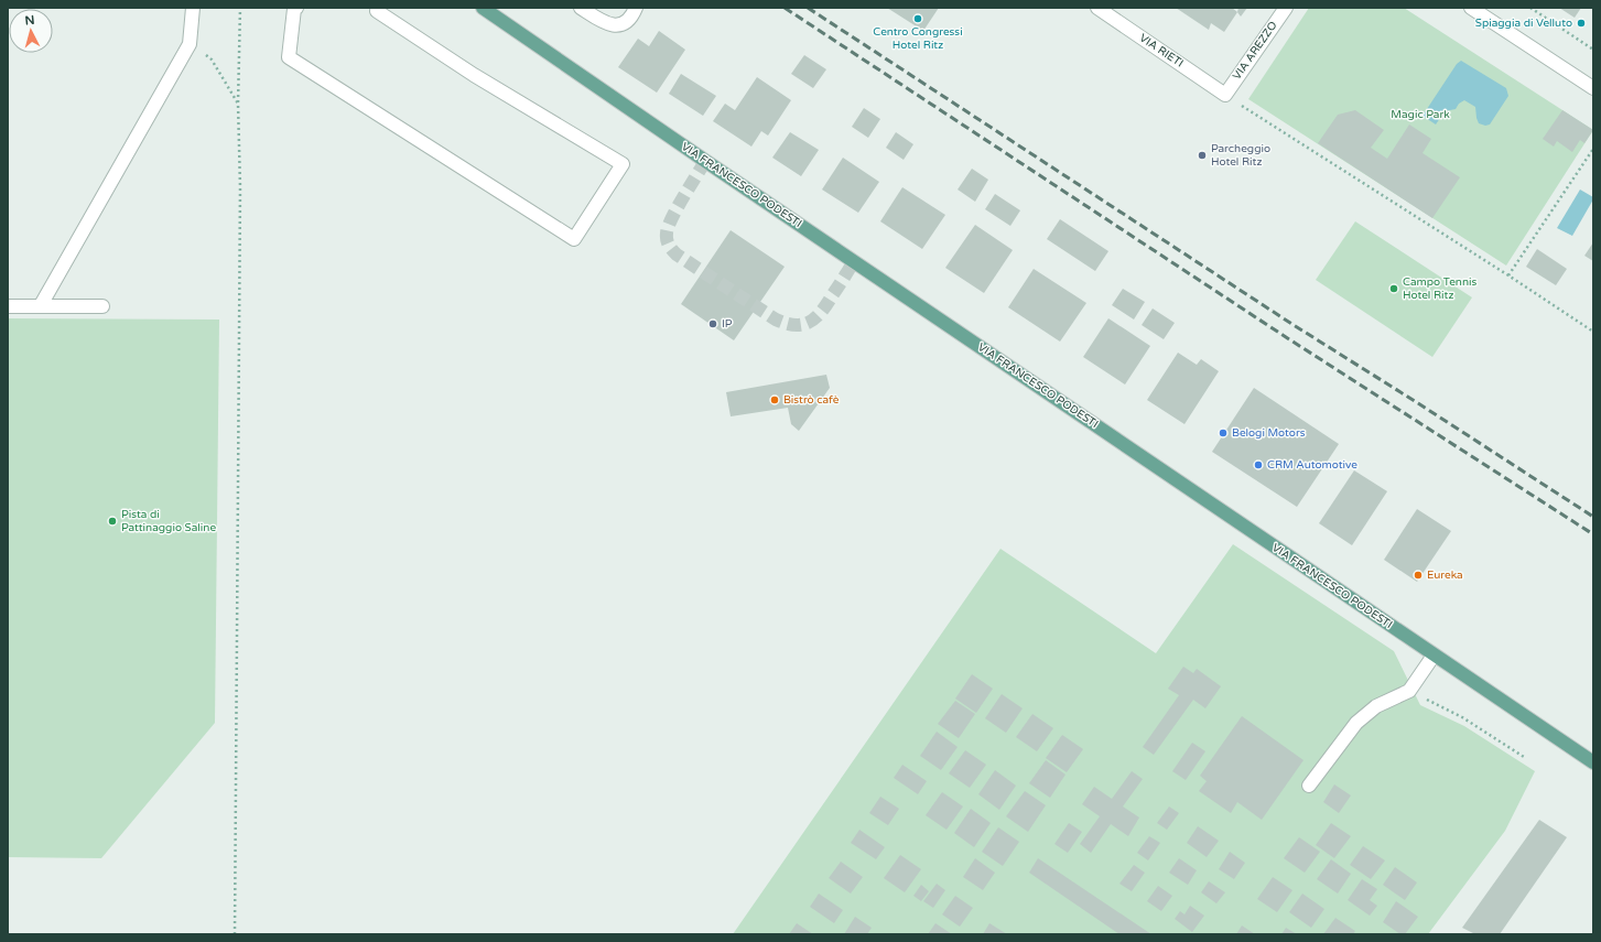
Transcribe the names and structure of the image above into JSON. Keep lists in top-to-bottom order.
{
  "streets": {
    "main road": ["VIA FRANCESCO PODESTI"],
    "street": ["VIA RIETI", "VIA AREZZO"]
  },
  "crossings": [
    ["VIA RIETI", "VIA AREZZO"]
  ],
  "parks": ["Magic Park"],
  "places": [
    "Centro Congressi Hotel Ritz",
    "Spiaggia di Velluto",
    "Parcheggio Hotel Ritz",
    "Campo Tennis Hotel Ritz",
    "IP",
    "Bistrò cafè",
    "Belogi Motors",
    "CRM Automotive",
    "Pista di Pattinaggio Saline",
    "Eureka"
  ],
  "north": "top"
}
